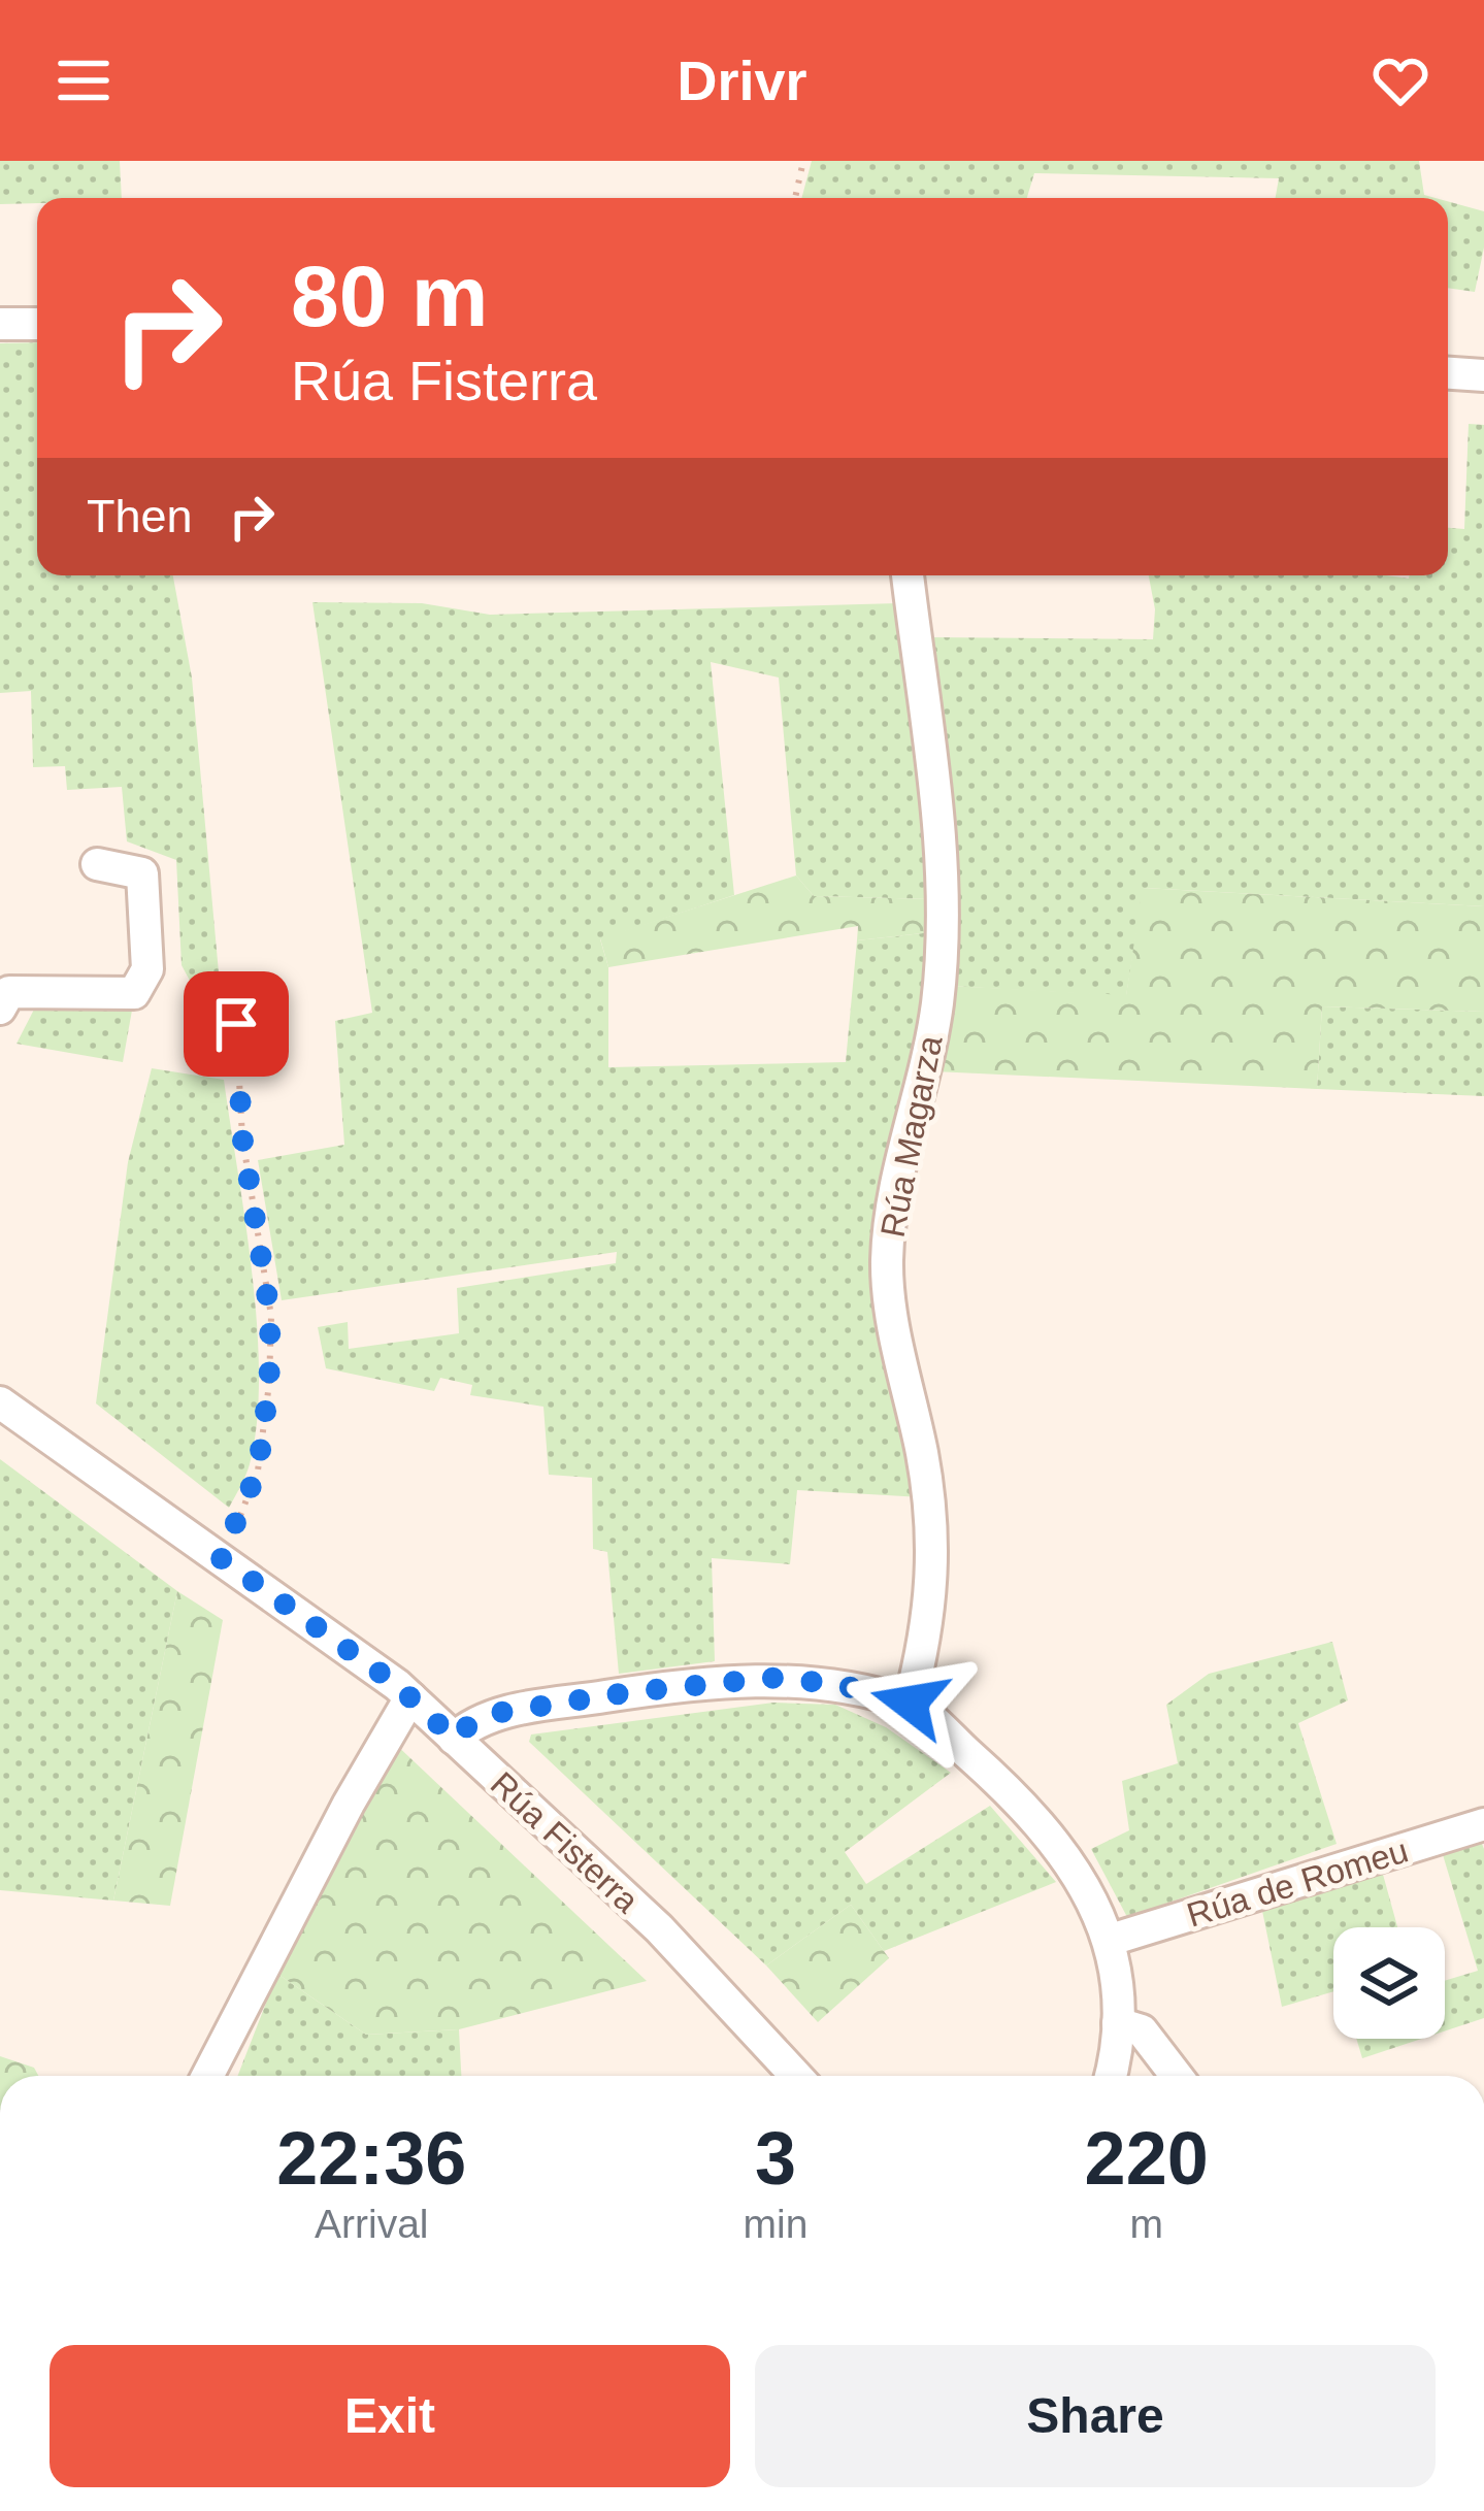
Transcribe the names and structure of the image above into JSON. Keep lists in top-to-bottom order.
{
  "streets": {
    "street": ["Rúa Magarza", "Rúa Fisterra", "Rúa de Romeu"]
  },
  "page": {
    "header": "Drivr",
    "turn": ["80 m", "Rúa Fisterra"],
    "then": "Then",
    "eta": [
      "22:36",
      "Arrival",
      "3",
      "min",
      "220",
      "m"
    ],
    "buttons": ["Exit", "Share"]
  }
}
